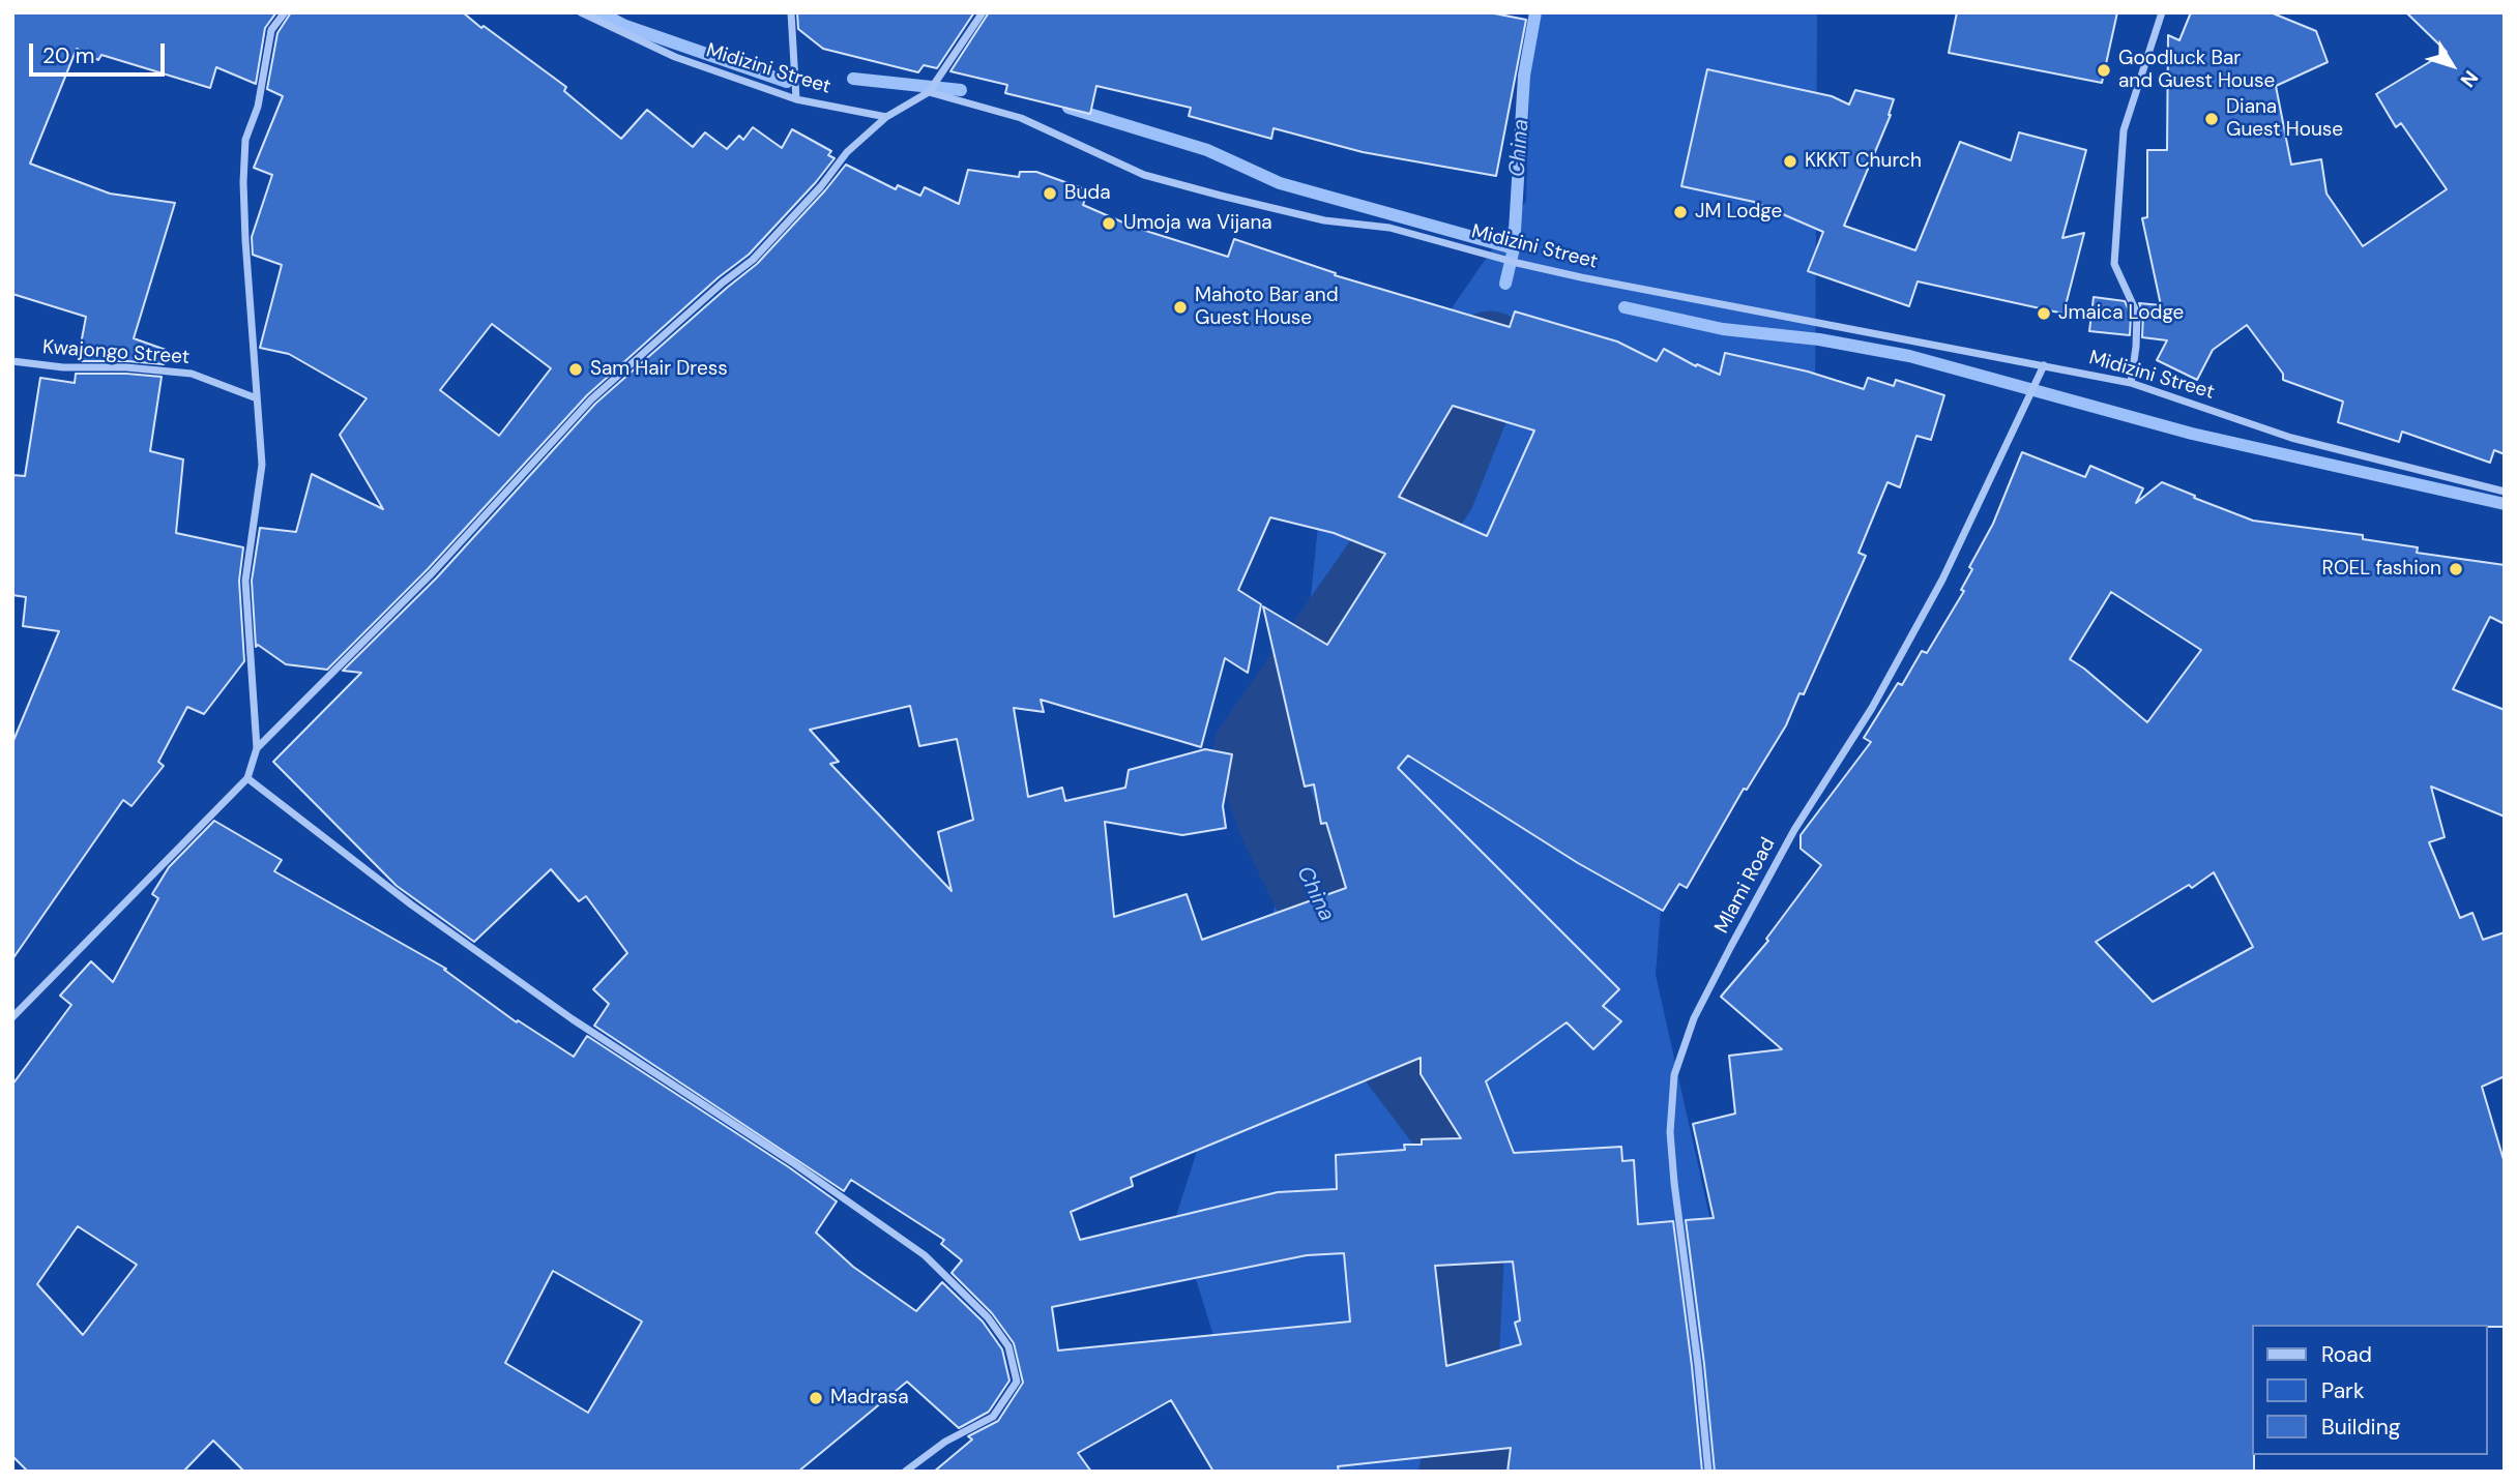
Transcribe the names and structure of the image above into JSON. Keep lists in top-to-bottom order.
{
  "streets": {
    "street": ["Midizini Street", "Kwajongo Street", "Mlami Road"]
  },
  "crossings": [
    ["Midizini Street", "Mlami Road"]
  ],
  "water": ["China"],
  "places": [
    "Goodluck Bar and Guest House",
    "Diana Guest House",
    "KKKT Church",
    "Buda",
    "JM Lodge",
    "Umoja wa Vijana",
    "Mahoto Bar and Guest House",
    "Jmaica Lodge",
    "Sam Hair Dress",
    "ROEL fashion",
    "Madrasa"
  ],
  "legend": ["Road", "Park", "Building"],
  "scale_bar": "20 m",
  "north": "bottom right"
}
